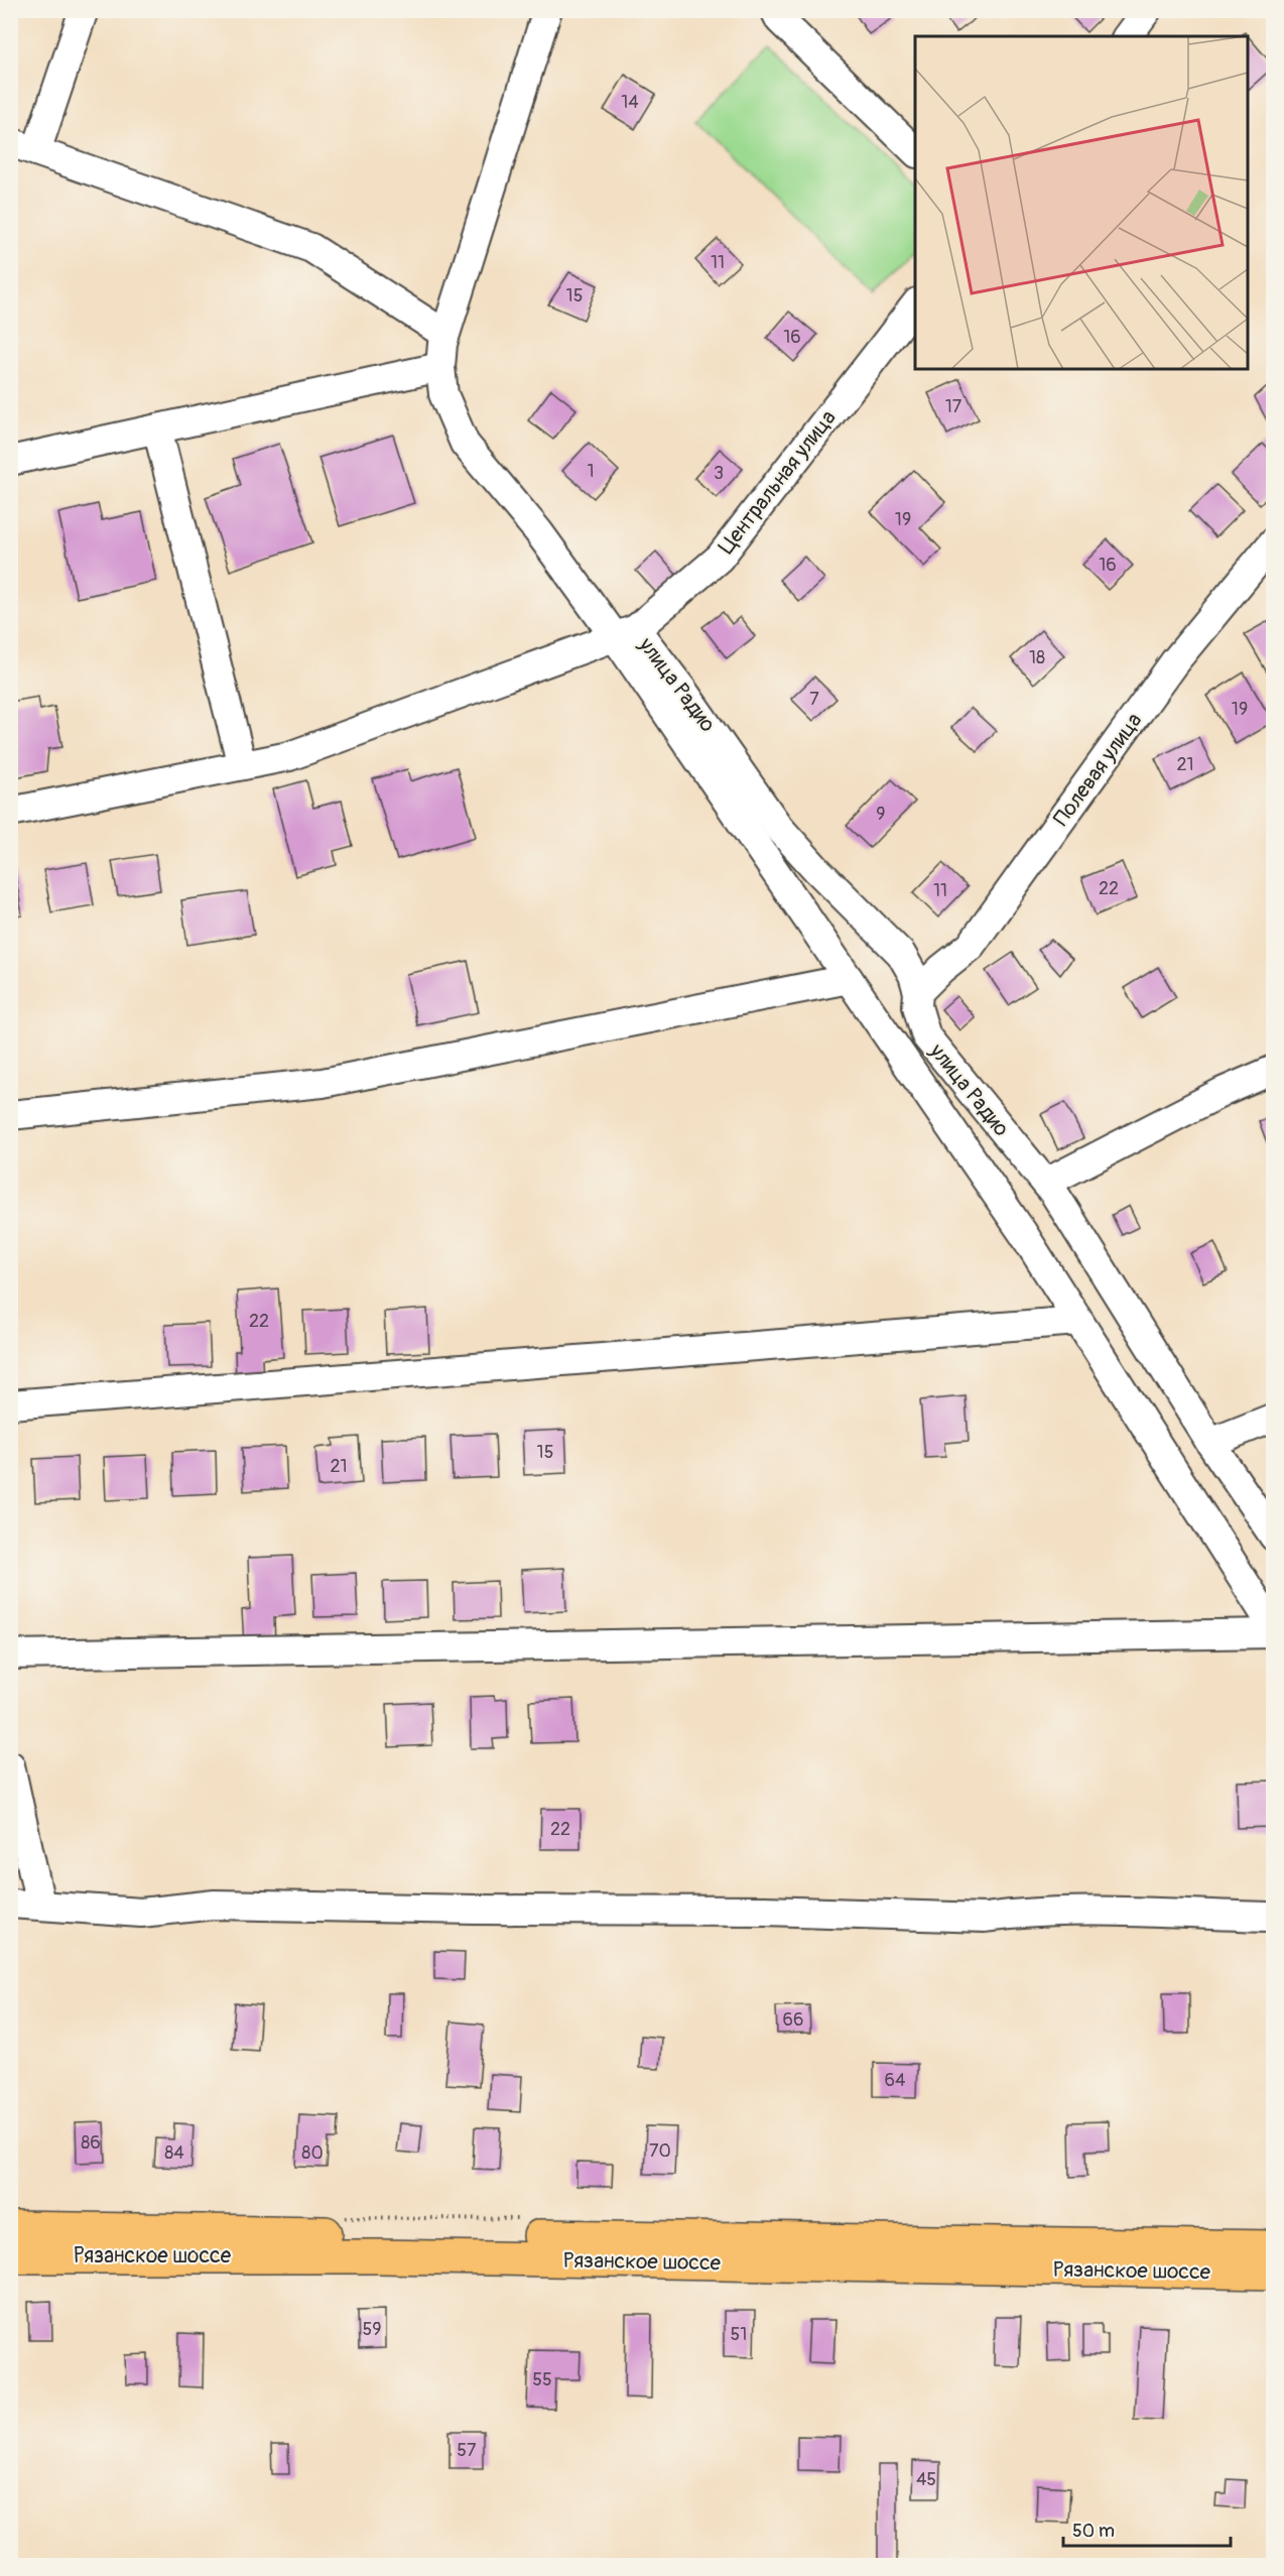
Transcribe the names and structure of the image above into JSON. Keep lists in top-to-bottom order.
{
  "streets": {
    "main road": ["Рязанское шоссе"],
    "street": ["Центральная улица", "улица Радио", "Полевая улица"]
  },
  "crossings": [
    ["Центральная улица", "улица Радио"],
    ["улица Радио", "Полевая улица"]
  ],
  "house_numbers": [
    "14",
    "11",
    "15",
    "16",
    "17",
    "1",
    "3",
    "19",
    "16",
    "18",
    "7",
    "19",
    "21",
    "9",
    "22",
    "11",
    "22",
    "15",
    "21",
    "22",
    "66",
    "64",
    "86",
    "70",
    "84",
    "80",
    "59",
    "51",
    "55",
    "57",
    "45"
  ],
  "scale_bar": "50 m"
}
